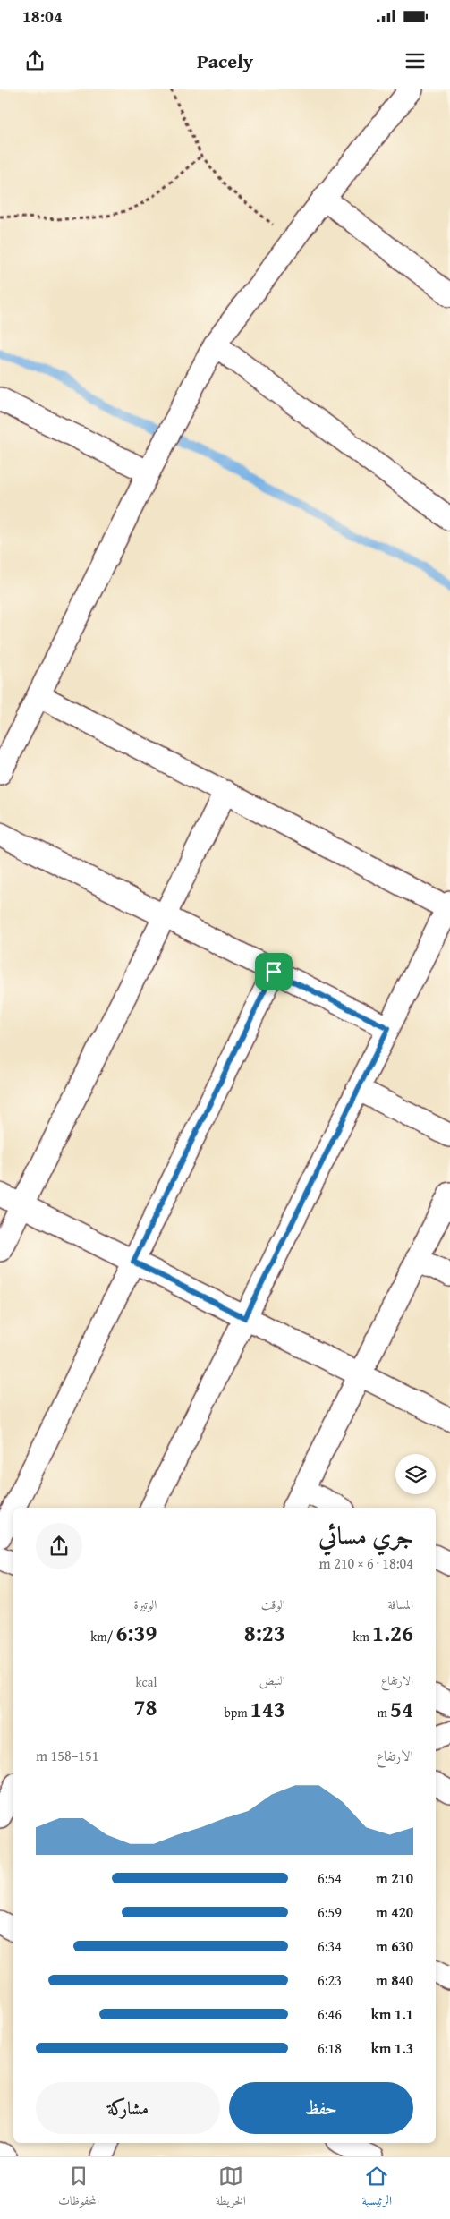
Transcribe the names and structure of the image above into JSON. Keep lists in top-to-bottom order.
{
  "page": {
    "status": "18:04",
    "header": "Pacely",
    "heading": ["جري مسائي", "18:04 · 6 × 210 m"],
    "stats": [
      ["المسافة", "1.26 km"],
      ["الوقت", "8:23"],
      ["الوتيرة", "6:39 /km"],
      ["الارتفاع", "54 m"],
      ["النبض", "143 bpm"],
      ["kcal", "78"]
    ],
    "chart": ["الارتفاع", "151–158 m"],
    "list": [
      {
        "name": "210 m",
        "note": "6:54"
      },
      {
        "name": "420 m",
        "note": "6:59"
      },
      {
        "name": "630 m",
        "note": "6:34"
      },
      {
        "name": "840 m",
        "note": "6:23"
      },
      {
        "name": "1.1 km",
        "note": "6:46"
      },
      {
        "name": "1.3 km",
        "note": "6:18"
      }
    ],
    "buttons": ["حفظ", "مشاركة"],
    "tabs": ["الرئيسية", "الخريطة", "المحفوظات"]
  }
}
